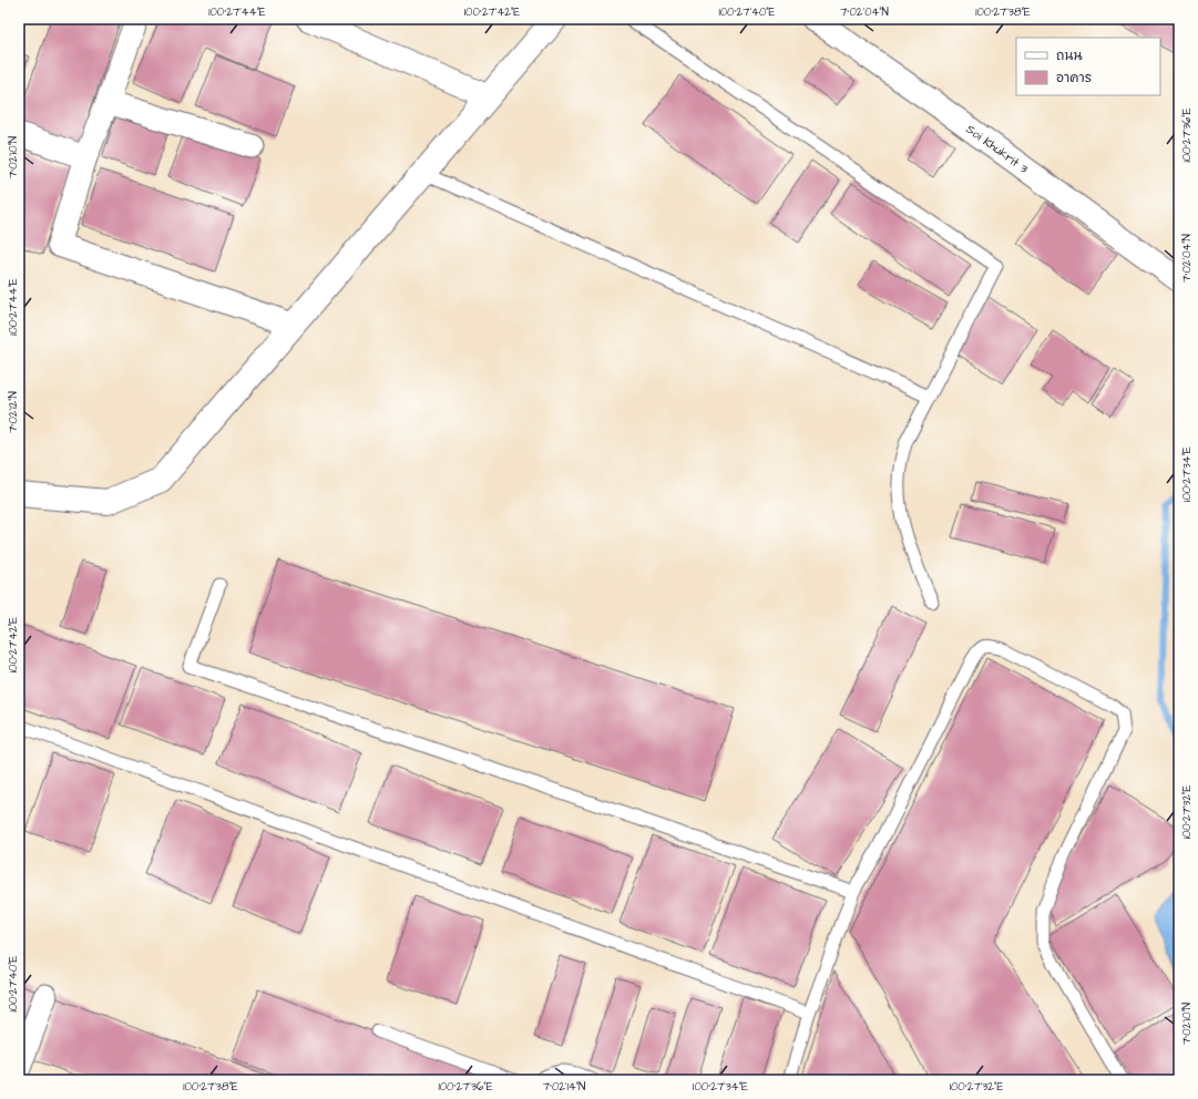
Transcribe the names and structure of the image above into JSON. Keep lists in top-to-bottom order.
{
  "streets": {
    "street": ["Soi Khukrit 3"]
  },
  "legend": ["ถนน", "อาคาร"],
  "coordinates": [
    "100°27'44\"E",
    "100°27'42\"E",
    "100°27'40\"E",
    "7°02'04\"N",
    "100°27'38\"E",
    "100°27'36\"E",
    "7°02'10\"N",
    "7°02'12\"N",
    "100°27'34\"E",
    "100°27'32\"E",
    "7°02'14\"N"
  ]
}
